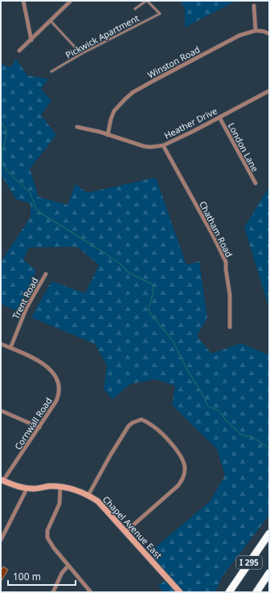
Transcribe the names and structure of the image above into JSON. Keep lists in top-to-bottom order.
{
  "streets": {
    "highway": ["I 295"],
    "street": [
      "Winston Road",
      "Heather Drive",
      "London Lane",
      "Chatham Road",
      "Trent Road",
      "Cornwall Road",
      "Chapel Avenue East"
    ],
    "lane": ["Pickwick Apartment"]
  },
  "crossings": [
    ["Winston Road", "Heather Drive"],
    ["Heather Drive", "London Lane"],
    ["Heather Drive", "Chatham Road"],
    ["Trent Road", "Cornwall Road"]
  ],
  "scale_bar": "100 m"
}
